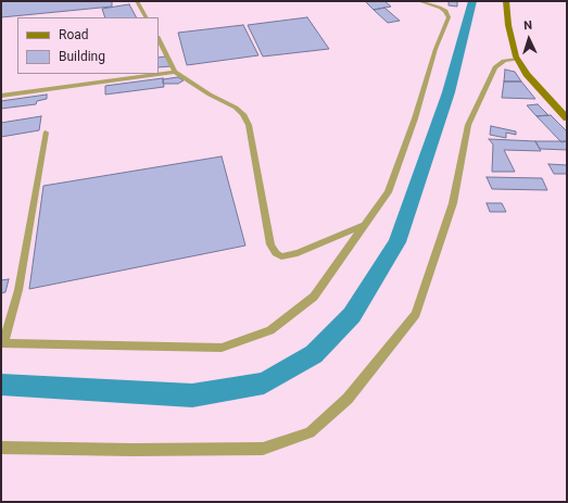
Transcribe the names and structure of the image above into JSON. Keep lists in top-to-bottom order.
{
  "legend": ["Road", "Building"],
  "north": "top"
}
